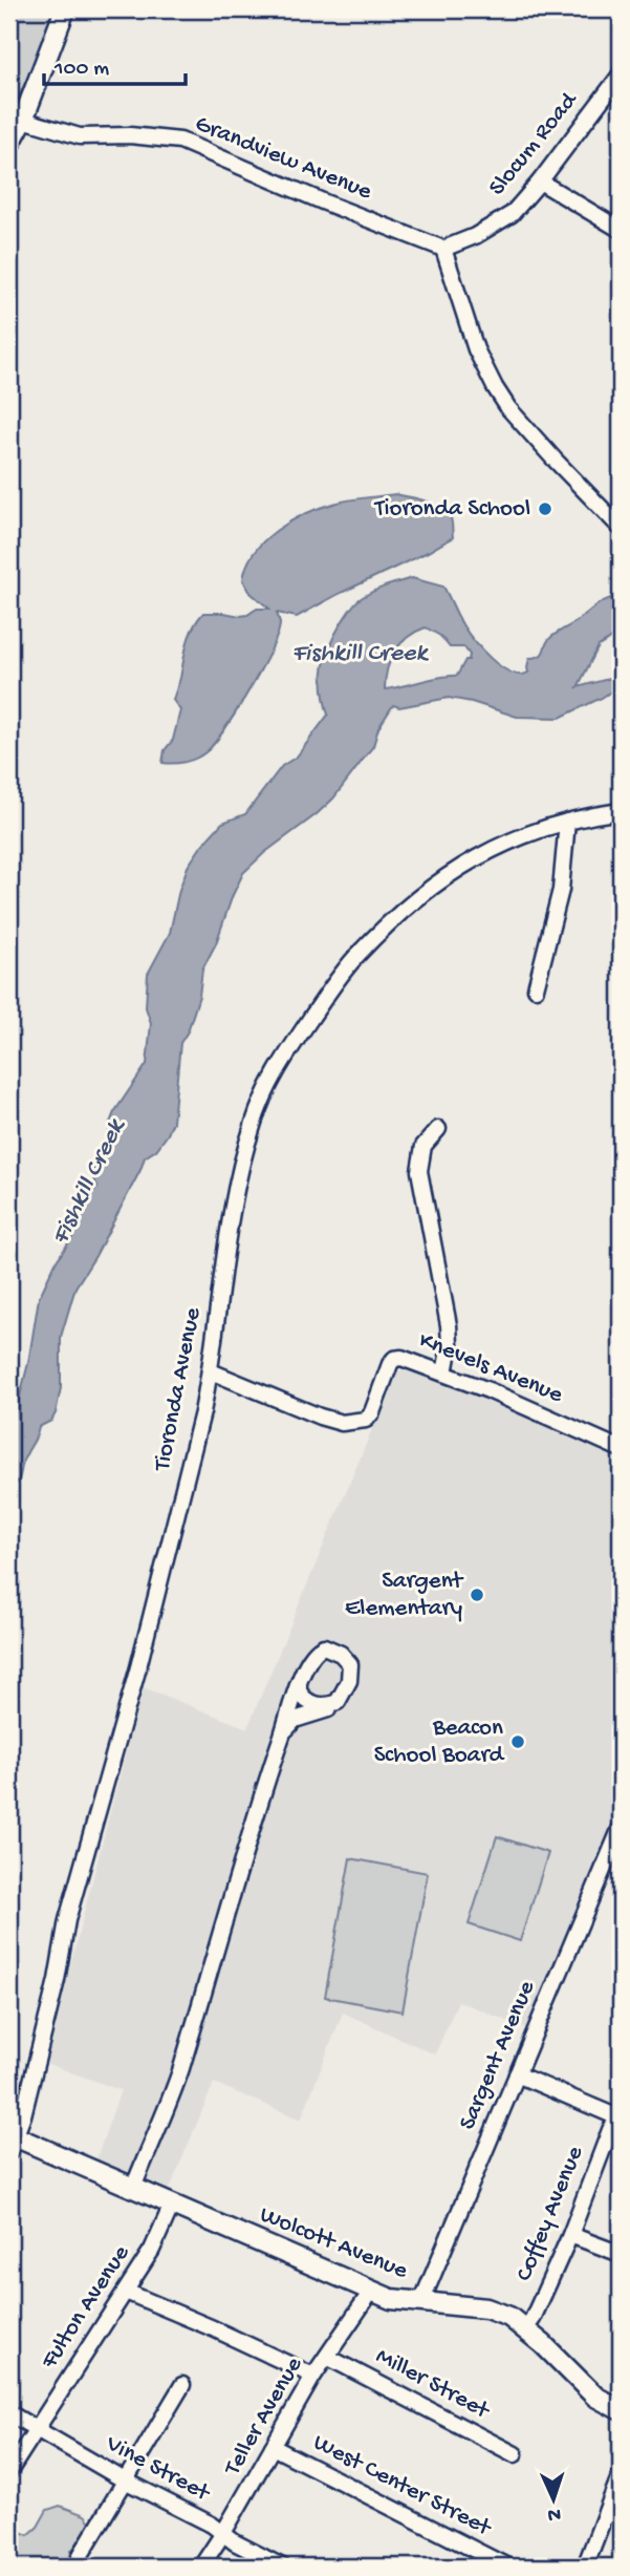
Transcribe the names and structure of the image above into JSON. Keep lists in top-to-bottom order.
{
  "streets": {
    "main road": ["Wolcott Avenue"],
    "street": [
      "Slocum Road",
      "Grandview Avenue",
      "Knevels Avenue",
      "Tioronda Avenue",
      "Sargent Avenue",
      "Coffey Avenue",
      "Fulton Avenue",
      "Miller Street",
      "Teller Avenue",
      "Vine Street",
      "West Center Street"
    ]
  },
  "crossings": [
    ["Slocum Road", "Grandview Avenue"],
    ["Knevels Avenue", "Tioronda Avenue"],
    ["Tioronda Avenue", "Wolcott Avenue"],
    ["Sargent Avenue", "Wolcott Avenue"],
    ["Coffey Avenue", "Wolcott Avenue"],
    ["Wolcott Avenue", "Fulton Avenue"],
    ["Wolcott Avenue", "Teller Avenue"],
    ["Fulton Avenue", "Vine Street"],
    ["Miller Street", "Teller Avenue"],
    ["Teller Avenue", "Vine Street"],
    ["Teller Avenue", "West Center Street"]
  ],
  "water": ["Fishkill Creek"],
  "places": ["Tioronda School", "Sargent Elementary", "Beacon School Board"],
  "scale_bar": "100 m",
  "north": "bottom"
}
